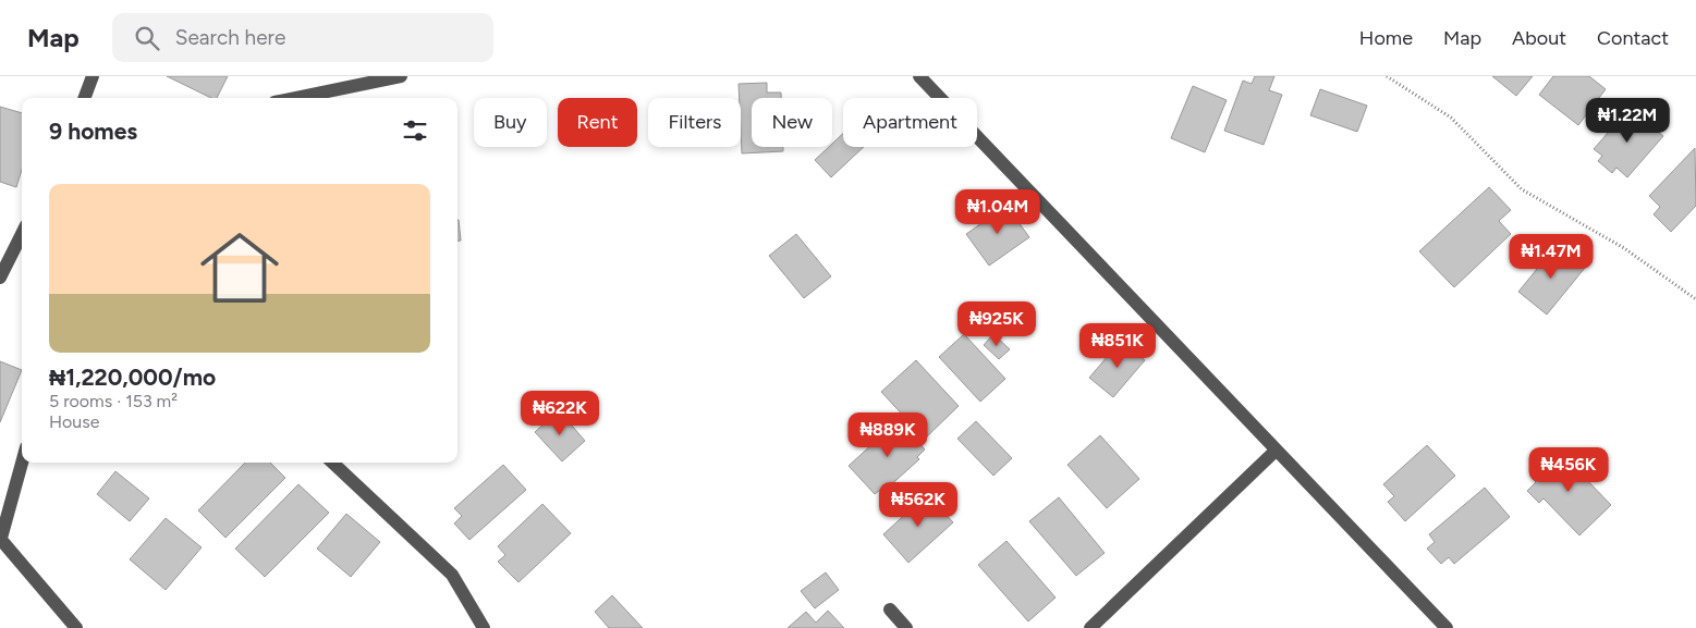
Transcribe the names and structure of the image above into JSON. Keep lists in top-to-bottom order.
{
  "page": {
    "header": "Map",
    "search": "Search here",
    "nav": [
      "Home",
      "Map",
      "About",
      "Contact"
    ],
    "price": [
      "₦1.22M",
      "₦1.04M",
      "₦1.47M",
      "₦925K",
      "₦851K",
      "₦622K",
      "₦889K",
      "₦456K",
      "₦562K"
    ],
    "chip": [
      "Buy",
      "Rent",
      "Filters",
      "New",
      "Apartment"
    ],
    "heading": "9 homes",
    "list": [
      {
        "name": "₦1,220,000/mo",
        "note": "5 rooms · 153 m² · House"
      }
    ]
  }
}
